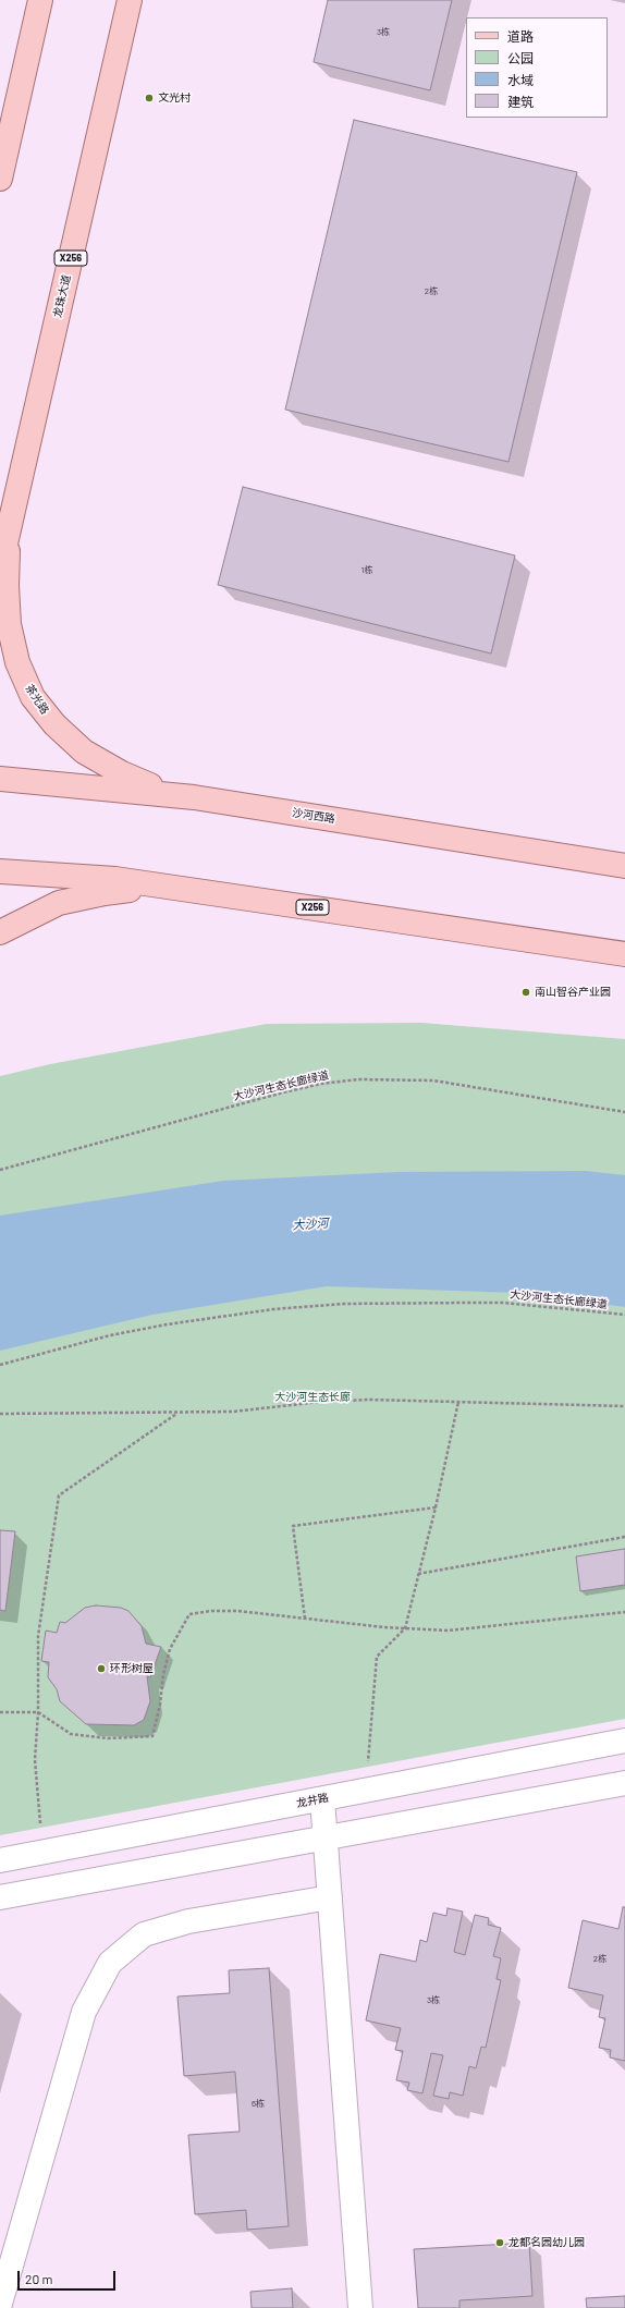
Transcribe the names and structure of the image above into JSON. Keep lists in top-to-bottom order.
{
  "streets": {
    "main road": [
      "X256",
      "龙珠大道",
      "茶光路",
      "沙河西路"
    ],
    "street": ["龙井路"],
    "path": ["大沙河生态长廊绿道"]
  },
  "crossings": [
    ["龙珠大道", "茶光路"],
    ["茶光路", "沙河西路"]
  ],
  "water": ["大沙河"],
  "parks": ["大沙河生态长廊"],
  "places": [
    "文光村",
    "南山智谷产业园",
    "环形树屋",
    "龙都名园幼儿园"
  ],
  "house_numbers": [
    "3栋",
    "2栋",
    "1栋",
    "2栋",
    "3栋",
    "6栋"
  ],
  "legend": [
    "道路",
    "公园",
    "水域",
    "建筑"
  ],
  "scale_bar": "20 m"
}
